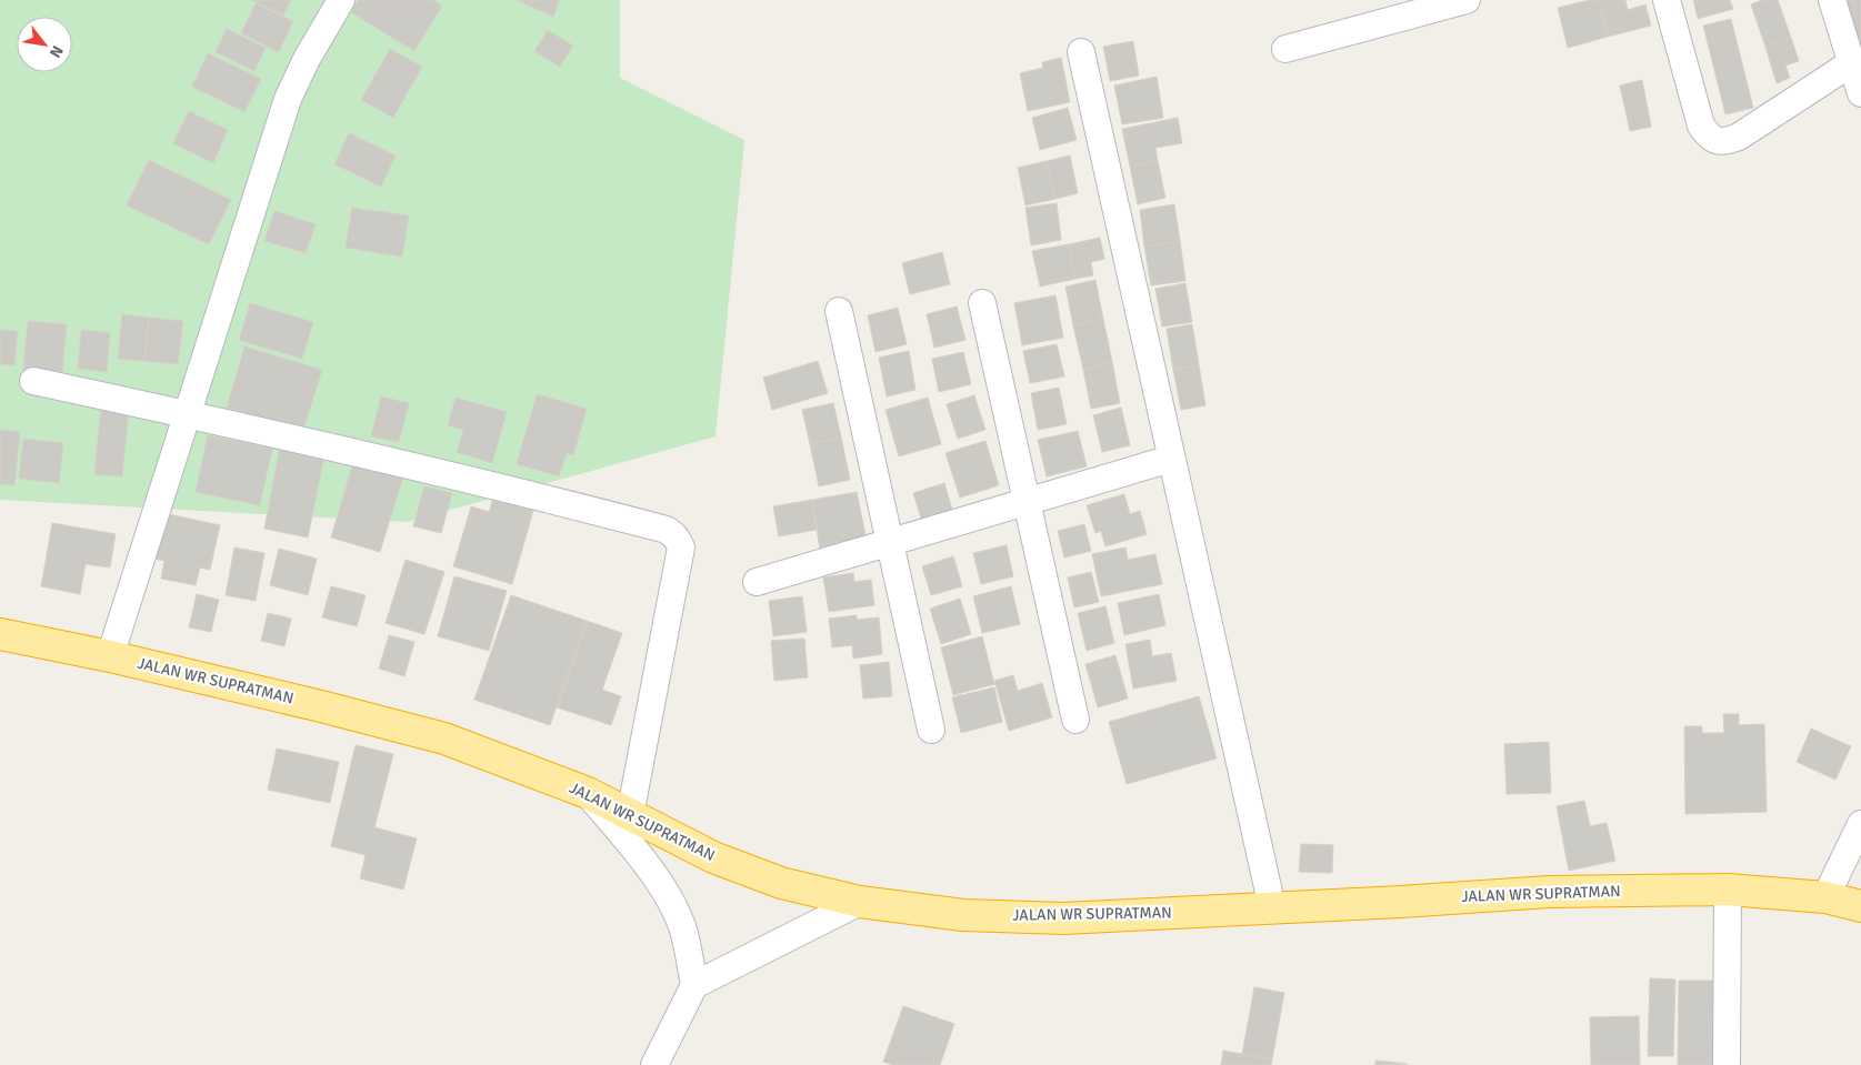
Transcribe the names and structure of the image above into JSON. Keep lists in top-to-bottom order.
{
  "streets": {
    "highway": ["JALAN WR SUPRATMAN"]
  },
  "north": "bottom right"
}
